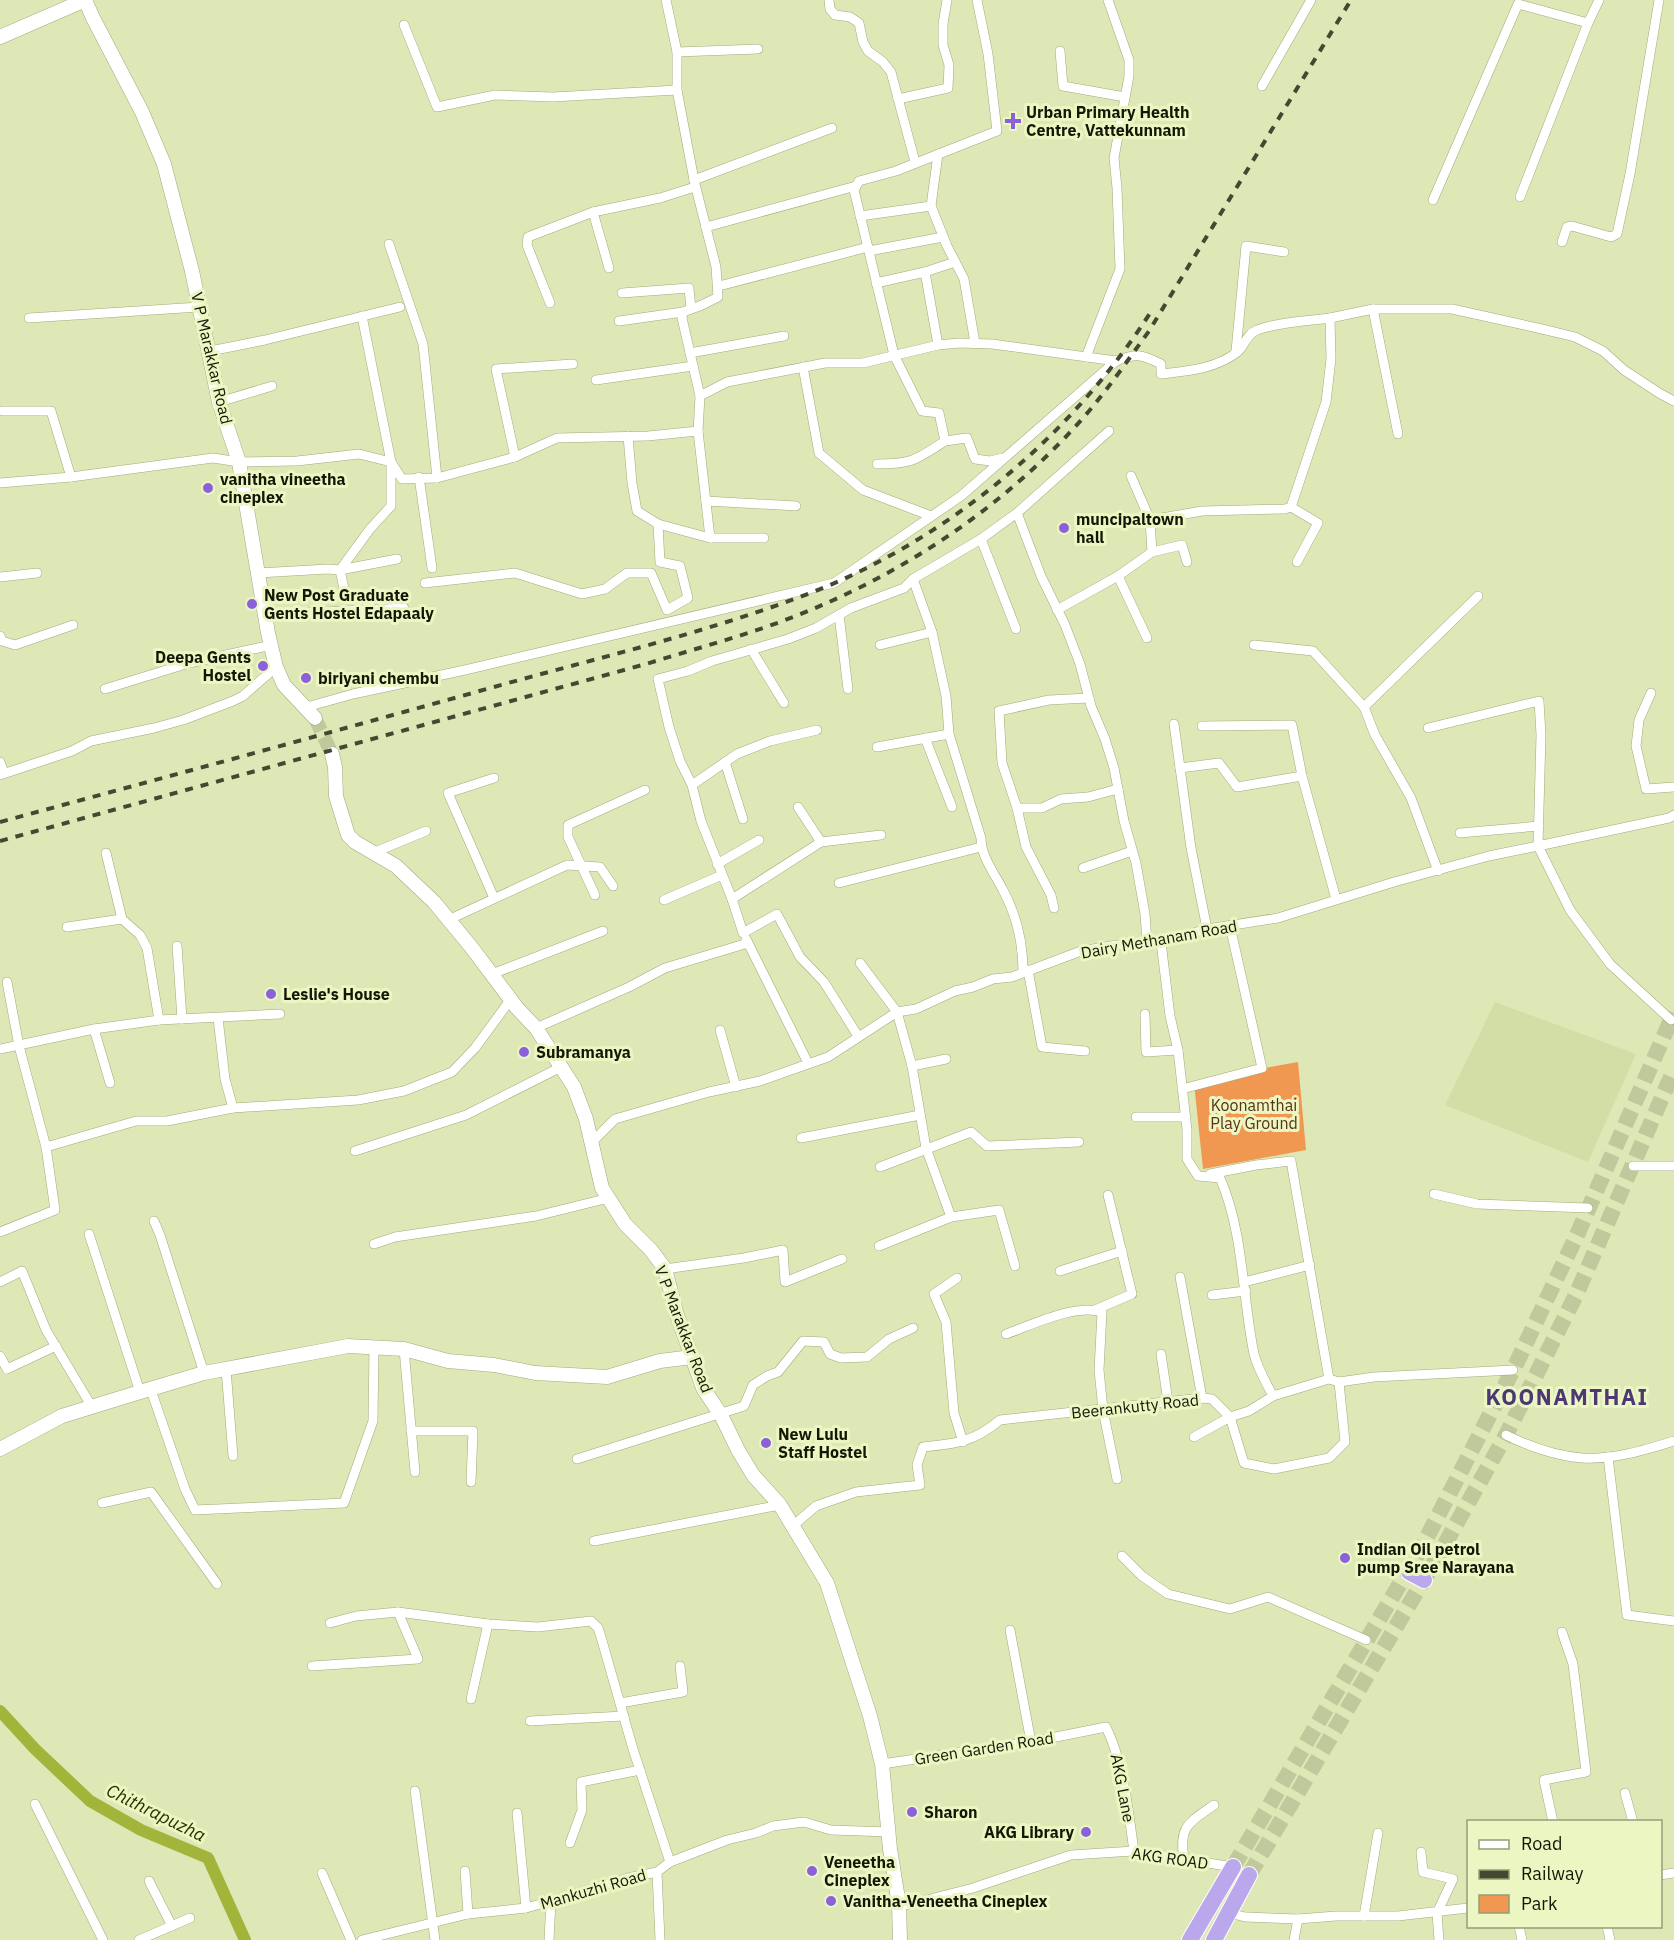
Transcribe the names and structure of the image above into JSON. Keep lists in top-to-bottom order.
{
  "streets": {
    "street": [
      "V P Marakkar Road",
      "Dairy Methanam Road",
      "Beerankutty Road",
      "Green Garden Road",
      "AKG Lane",
      "AKG ROAD",
      "Mankuzhi Road"
    ]
  },
  "crossings": [
    ["V P Marakkar Road", "Dairy Methanam Road"],
    ["V P Marakkar Road", "Beerankutty Road"],
    ["V P Marakkar Road", "Green Garden Road"],
    ["V P Marakkar Road", "AKG ROAD"],
    ["V P Marakkar Road", "Mankuzhi Road"],
    ["Green Garden Road", "AKG Lane"],
    ["AKG Lane", "AKG ROAD"]
  ],
  "districts": ["KOONAMTHAI"],
  "water": ["Chithrapuzha"],
  "parks": ["Koonamthai Play Ground"],
  "places": {
    "health": ["Urban Primary Health Centre, Vattekunnam"],
    "other": [
      "vanitha vineetha cineplex",
      "muncipaltown hall",
      "New Post Graduate Gents Hostel Edapaaly",
      "Deepa Gents Hostel",
      "biriyani chembu",
      "Leslie's House",
      "Subramanya",
      "New Lulu Staff Hostel",
      "Indian Oil petrol pump Sree Narayana",
      "Sharon",
      "AKG Library",
      "Veneetha Cineplex",
      "Vanitha-Veneetha Cineplex"
    ]
  },
  "legend": ["Road", "Railway", "Park"]
}
